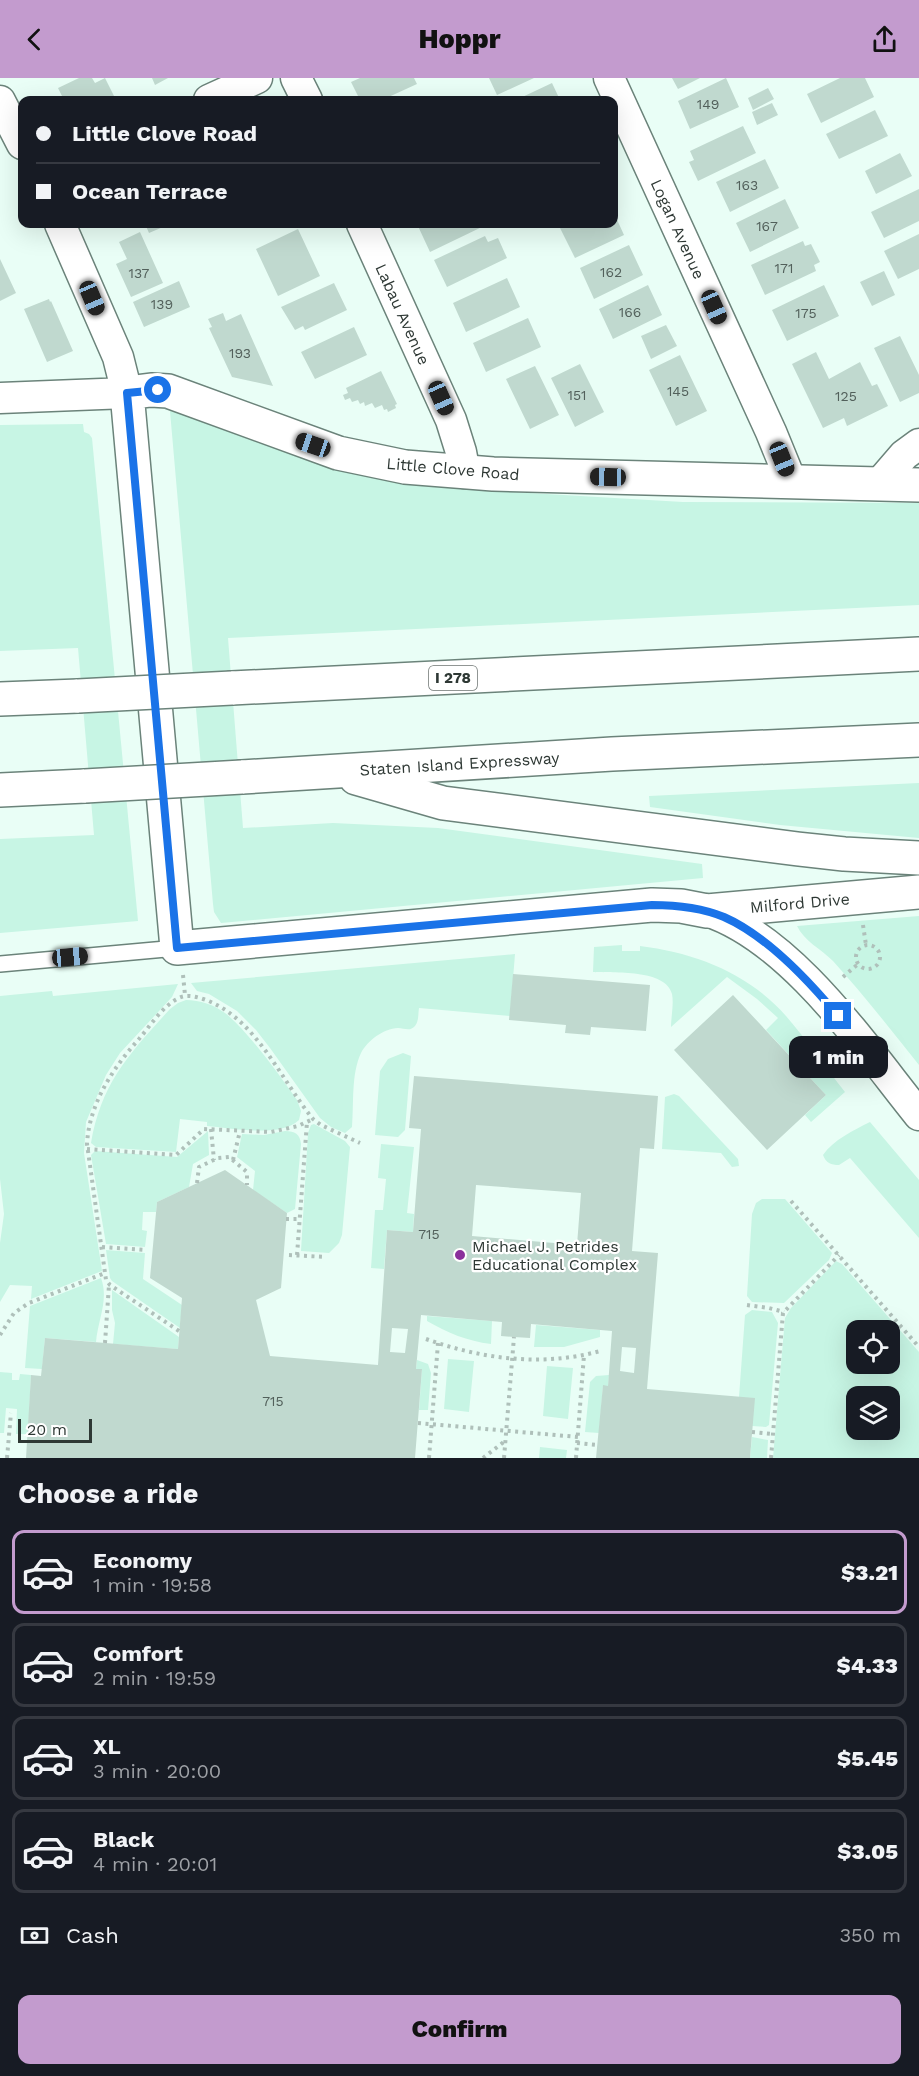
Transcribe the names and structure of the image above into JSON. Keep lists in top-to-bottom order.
{
  "streets": {
    "main road": [
      "Little Clove Road",
      "I 278",
      "Staten Island Expressway",
      "Milford Drive"
    ],
    "street": ["Logan Avenue", "Labau Avenue"]
  },
  "crossings": [
    ["Logan Avenue", "Little Clove Road"],
    ["Labau Avenue", "Little Clove Road"]
  ],
  "places": ["Michael J. Petrides Educational Complex"],
  "house_numbers": [
    "149",
    "163",
    "167",
    "171",
    "162",
    "137",
    "139",
    "166",
    "175",
    "193",
    "145",
    "151",
    "125",
    "715",
    "715"
  ],
  "scale_bar": "20 m",
  "page": {
    "header": "Hoppr",
    "banner": ["Little Clove Road", "Ocean Terrace"],
    "bubble": "1 min",
    "scale": "20 m",
    "heading": "Choose a ride",
    "list": [
      {
        "name": "Economy",
        "note": "1 min · 19:58",
        "value": "$3.21"
      },
      {
        "name": "Comfort",
        "note": "2 min · 19:59",
        "value": "$4.33"
      },
      {
        "name": "XL",
        "note": "3 min · 20:00",
        "value": "$5.45"
      },
      {
        "name": "Black",
        "note": "4 min · 20:01",
        "value": "$3.05"
      }
    ],
    "pay": ["Cash", "350 m"],
    "buttons": "Confirm"
  }
}
